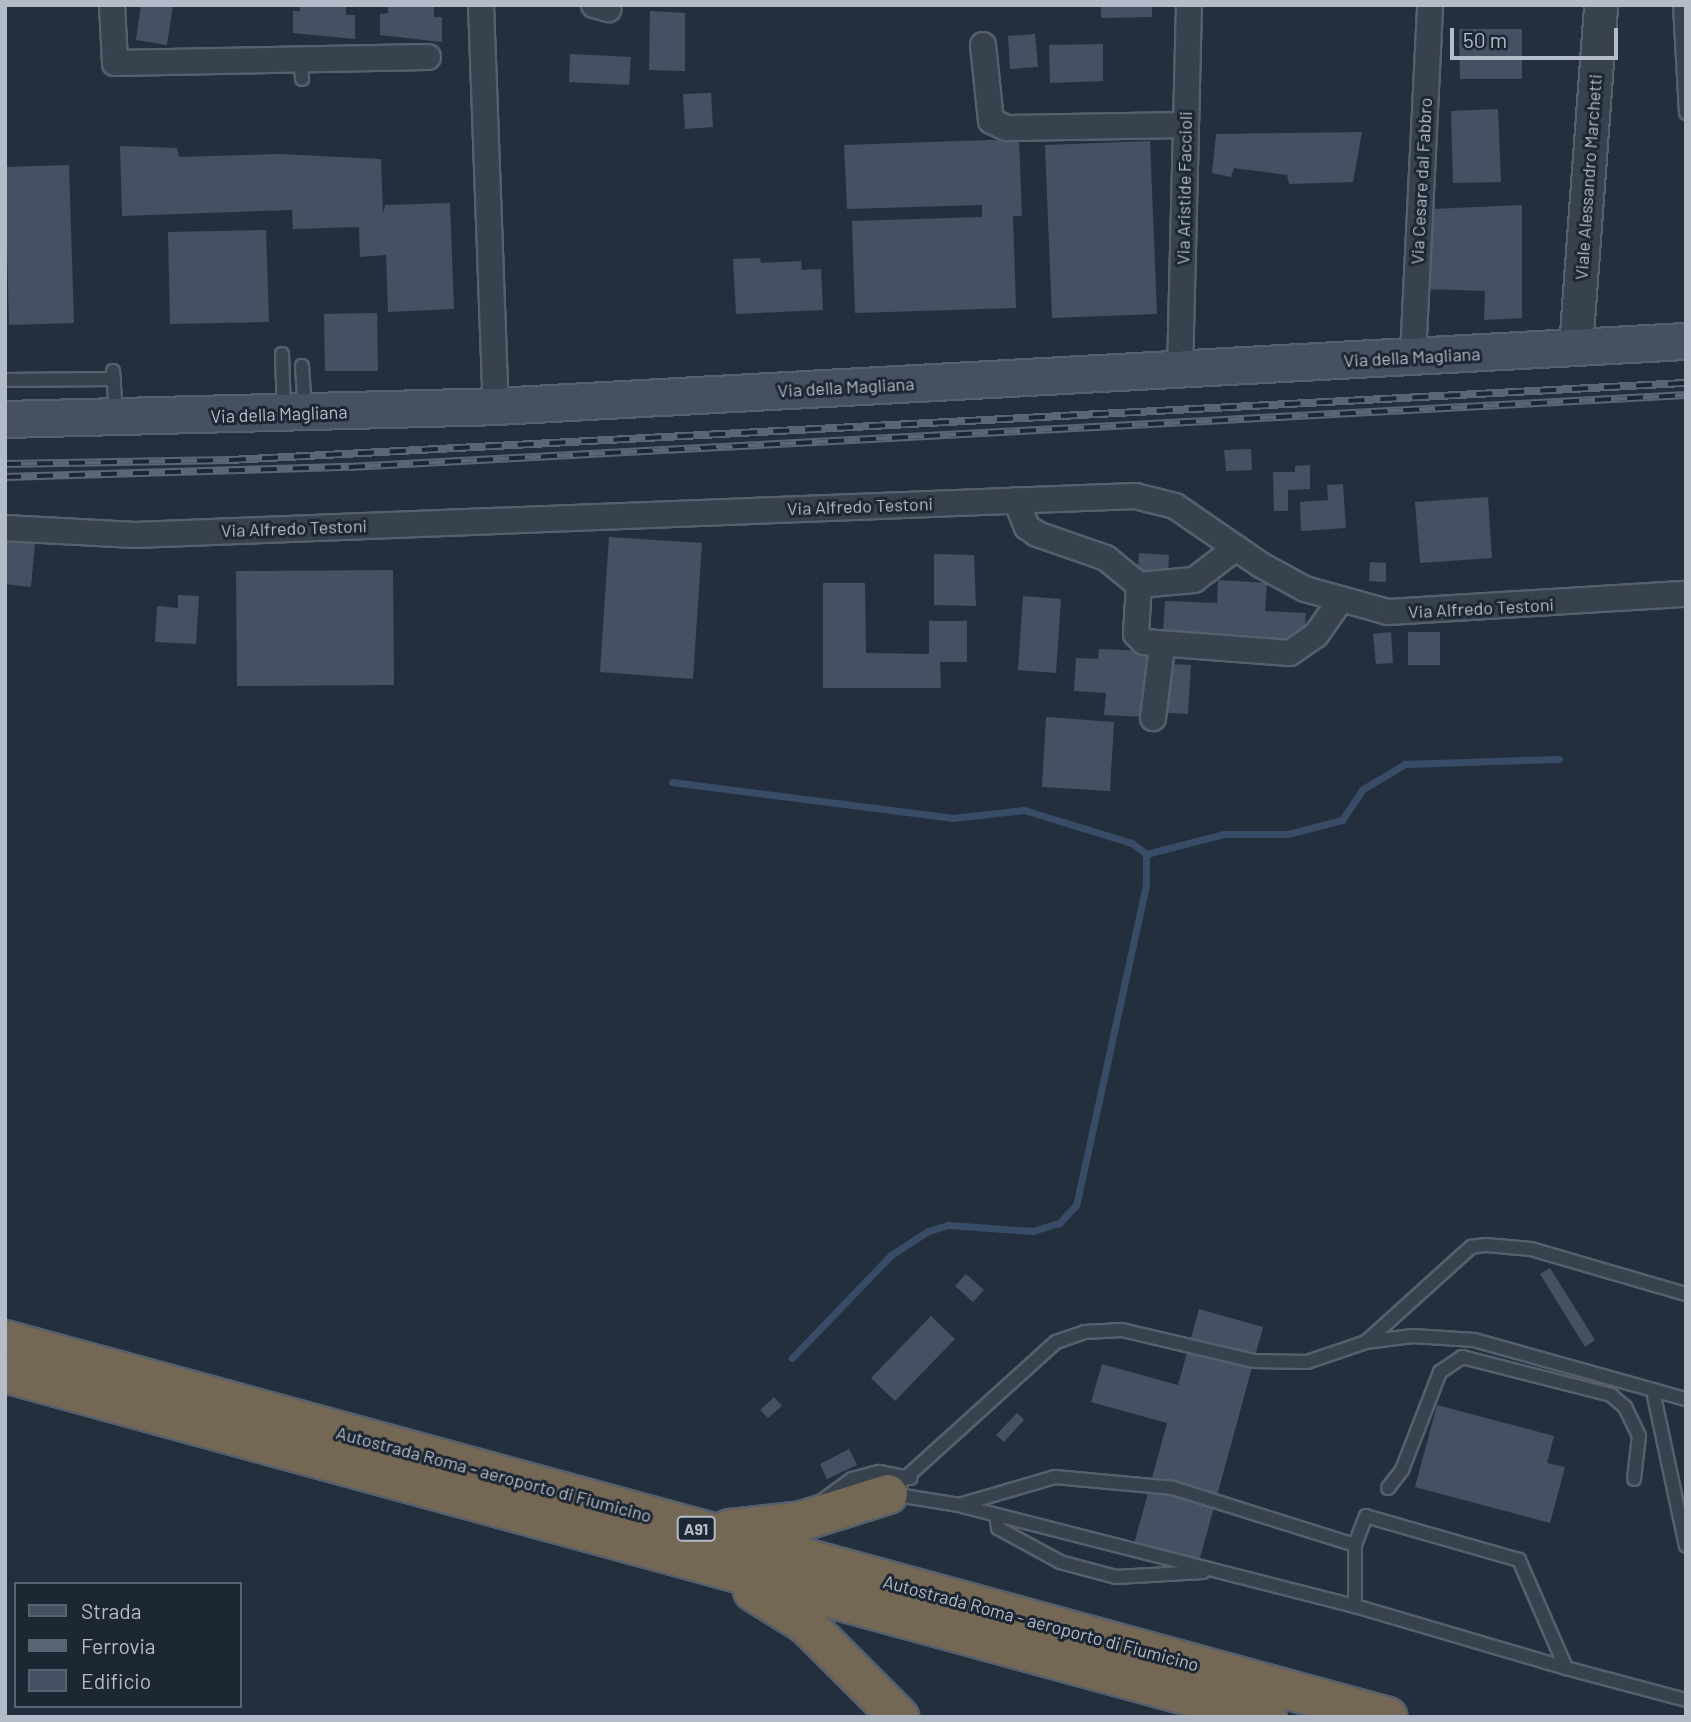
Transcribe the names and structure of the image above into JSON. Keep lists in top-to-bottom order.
{
  "streets": {
    "highway": ["Autostrada Roma - aeroporto di Fiumicino", "A91"],
    "main road": ["Via della Magliana"],
    "street": [
      "Viale Alessandro Marchetti",
      "Via Cesare dal Fabbro",
      "Via Aristide Faccioli",
      "Via Alfredo Testoni"
    ]
  },
  "crossings": [
    ["Viale Alessandro Marchetti", "Via della Magliana"],
    ["Via Cesare dal Fabbro", "Via della Magliana"],
    ["Via Aristide Faccioli", "Via della Magliana"]
  ],
  "legend": ["Strada", "Ferrovia", "Edificio"],
  "scale_bar": "50 m"
}
